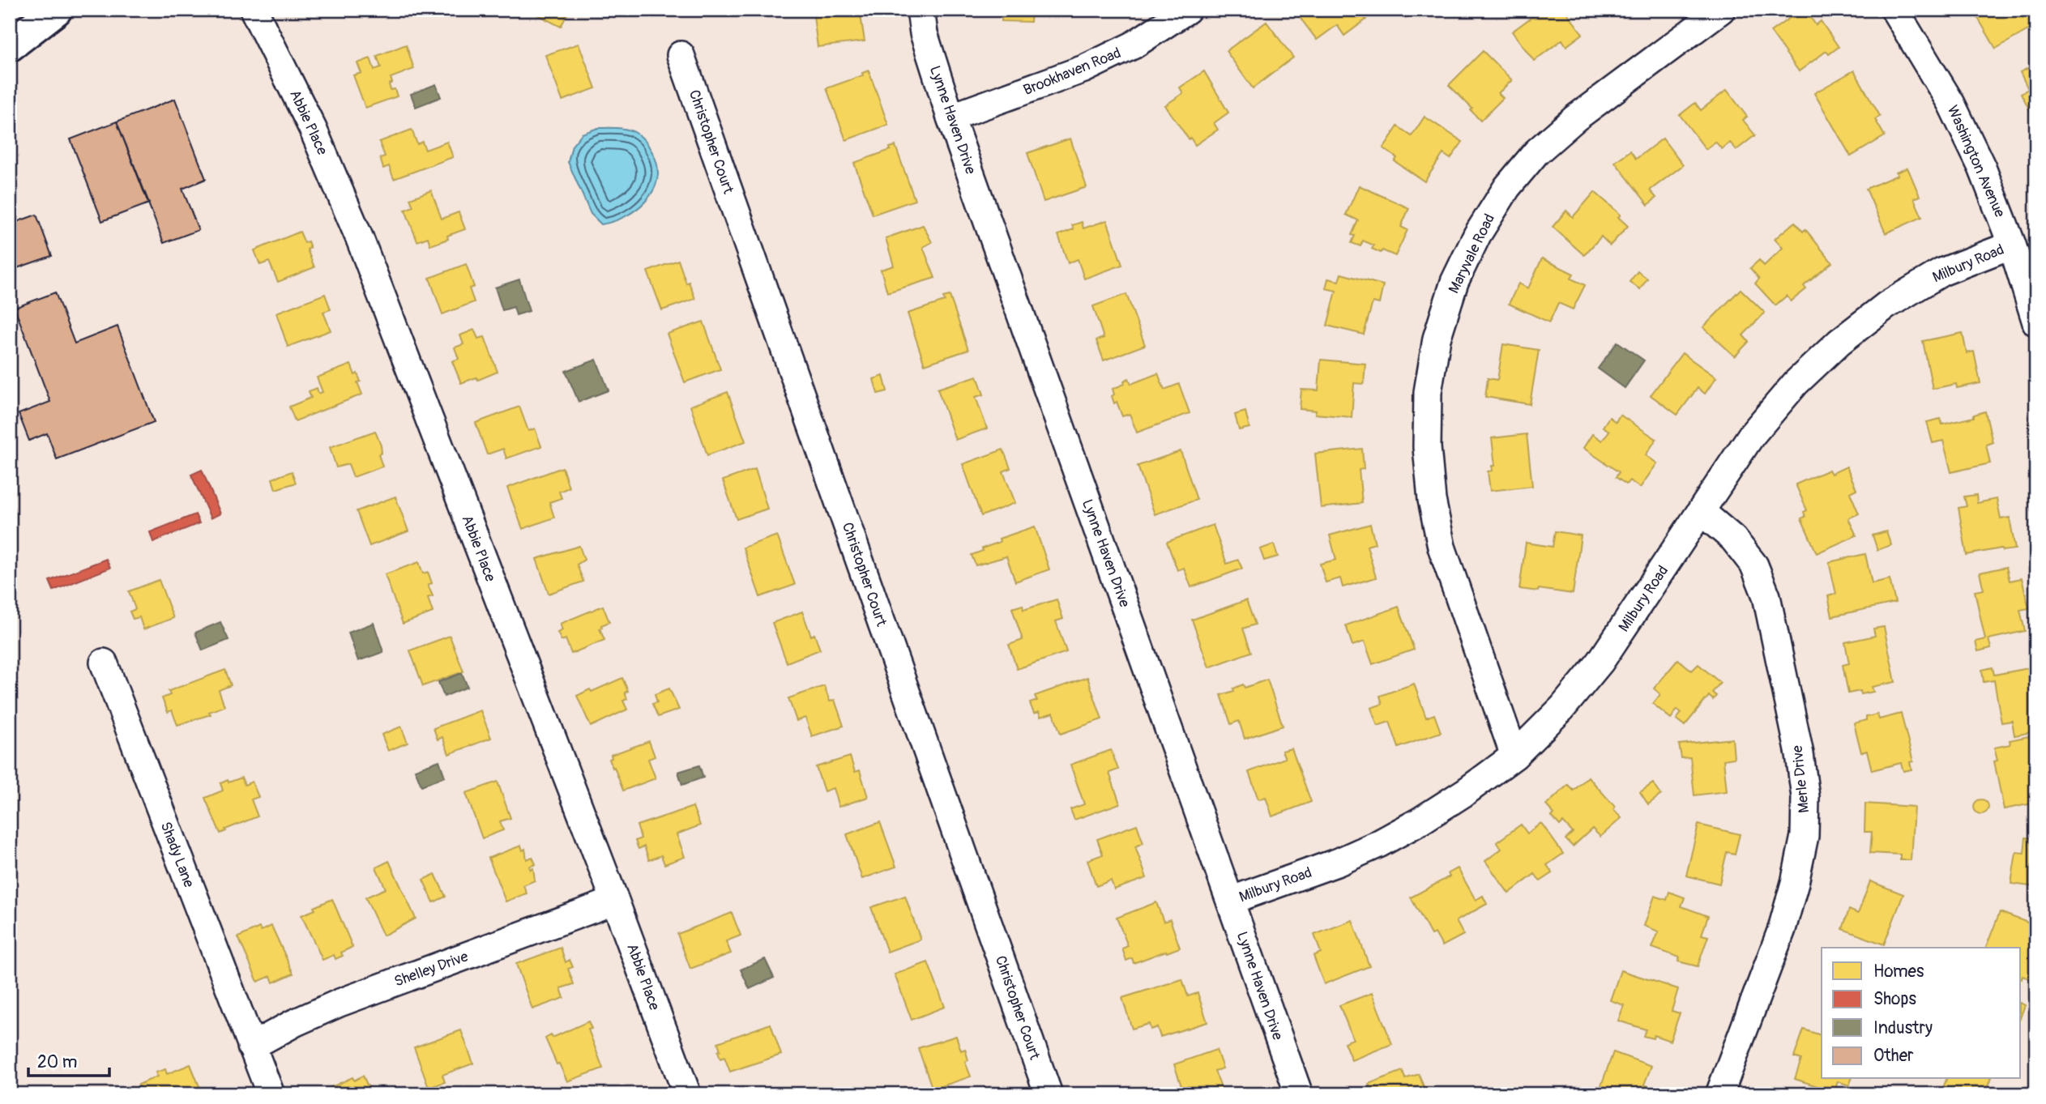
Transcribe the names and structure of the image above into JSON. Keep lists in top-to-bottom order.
{
  "streets": {
    "street": [
      "Brookhaven Road",
      "Lynne Haven Drive",
      "Abbie Place",
      "Christopher Court",
      "Washington Avenue",
      "Maryvale Road",
      "Milbury Road",
      "Merle Drive",
      "Shady Lane",
      "Shelley Drive"
    ]
  },
  "crossings": [
    ["Brookhaven Road", "Lynne Haven Drive"],
    ["Lynne Haven Drive", "Milbury Road"],
    ["Abbie Place", "Shelley Drive"],
    ["Washington Avenue", "Milbury Road"],
    ["Maryvale Road", "Milbury Road"],
    ["Milbury Road", "Merle Drive"],
    ["Shady Lane", "Shelley Drive"]
  ],
  "legend": [
    "Homes",
    "Shops",
    "Industry",
    "Other"
  ],
  "scale_bar": "20 m"
}
